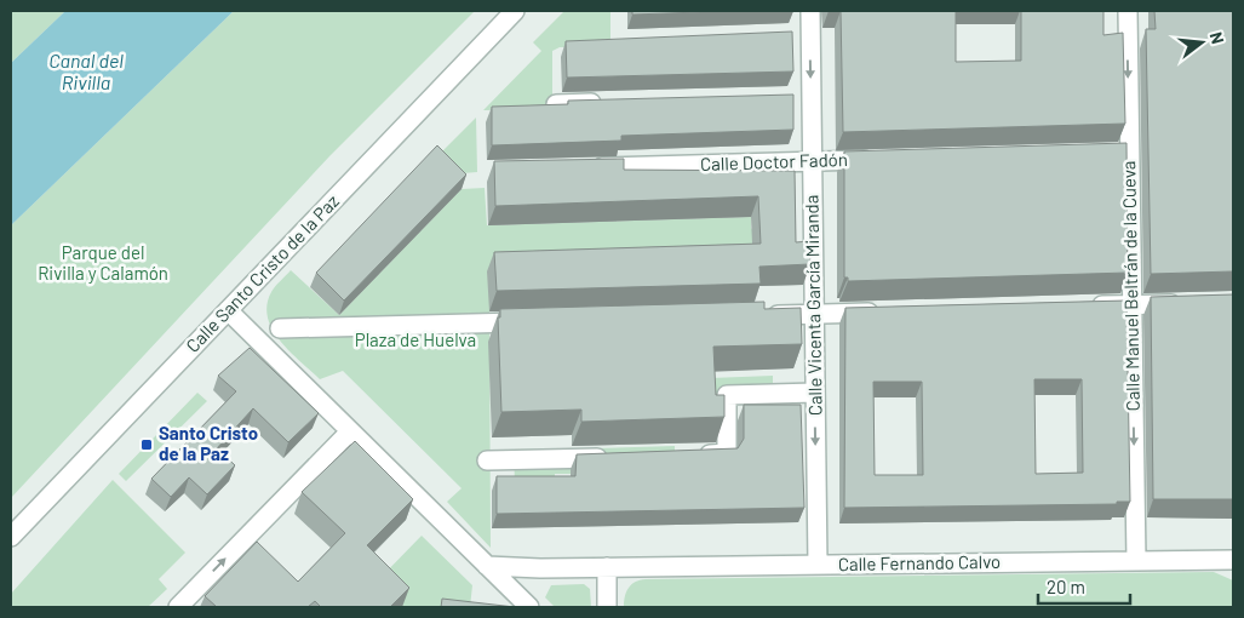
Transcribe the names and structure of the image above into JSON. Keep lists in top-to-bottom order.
{
  "streets": {
    "street": [
      "Calle Doctor Fadón",
      "Calle Santo Cristo de la Paz",
      "Calle Manuel Beltrán de la Cueva",
      "Calle Vicenta García Miranda",
      "Calle Fernando Calvo"
    ]
  },
  "crossings": [
    ["Calle Doctor Fadón", "Calle Vicenta García Miranda"],
    ["Calle Manuel Beltrán de la Cueva", "Calle Fernando Calvo"],
    ["Calle Vicenta García Miranda", "Calle Fernando Calvo"]
  ],
  "one_way": ["Calle Manuel Beltrán de la Cueva", "Calle Vicenta García Miranda"],
  "water": ["Canal del Rivilla"],
  "parks": ["Parque del Rivilla y Calamón", "Plaza de Huelva"],
  "places": {
    "transit": ["Santo Cristo de la Paz"]
  },
  "scale_bar": "20 m",
  "north": "right"
}
